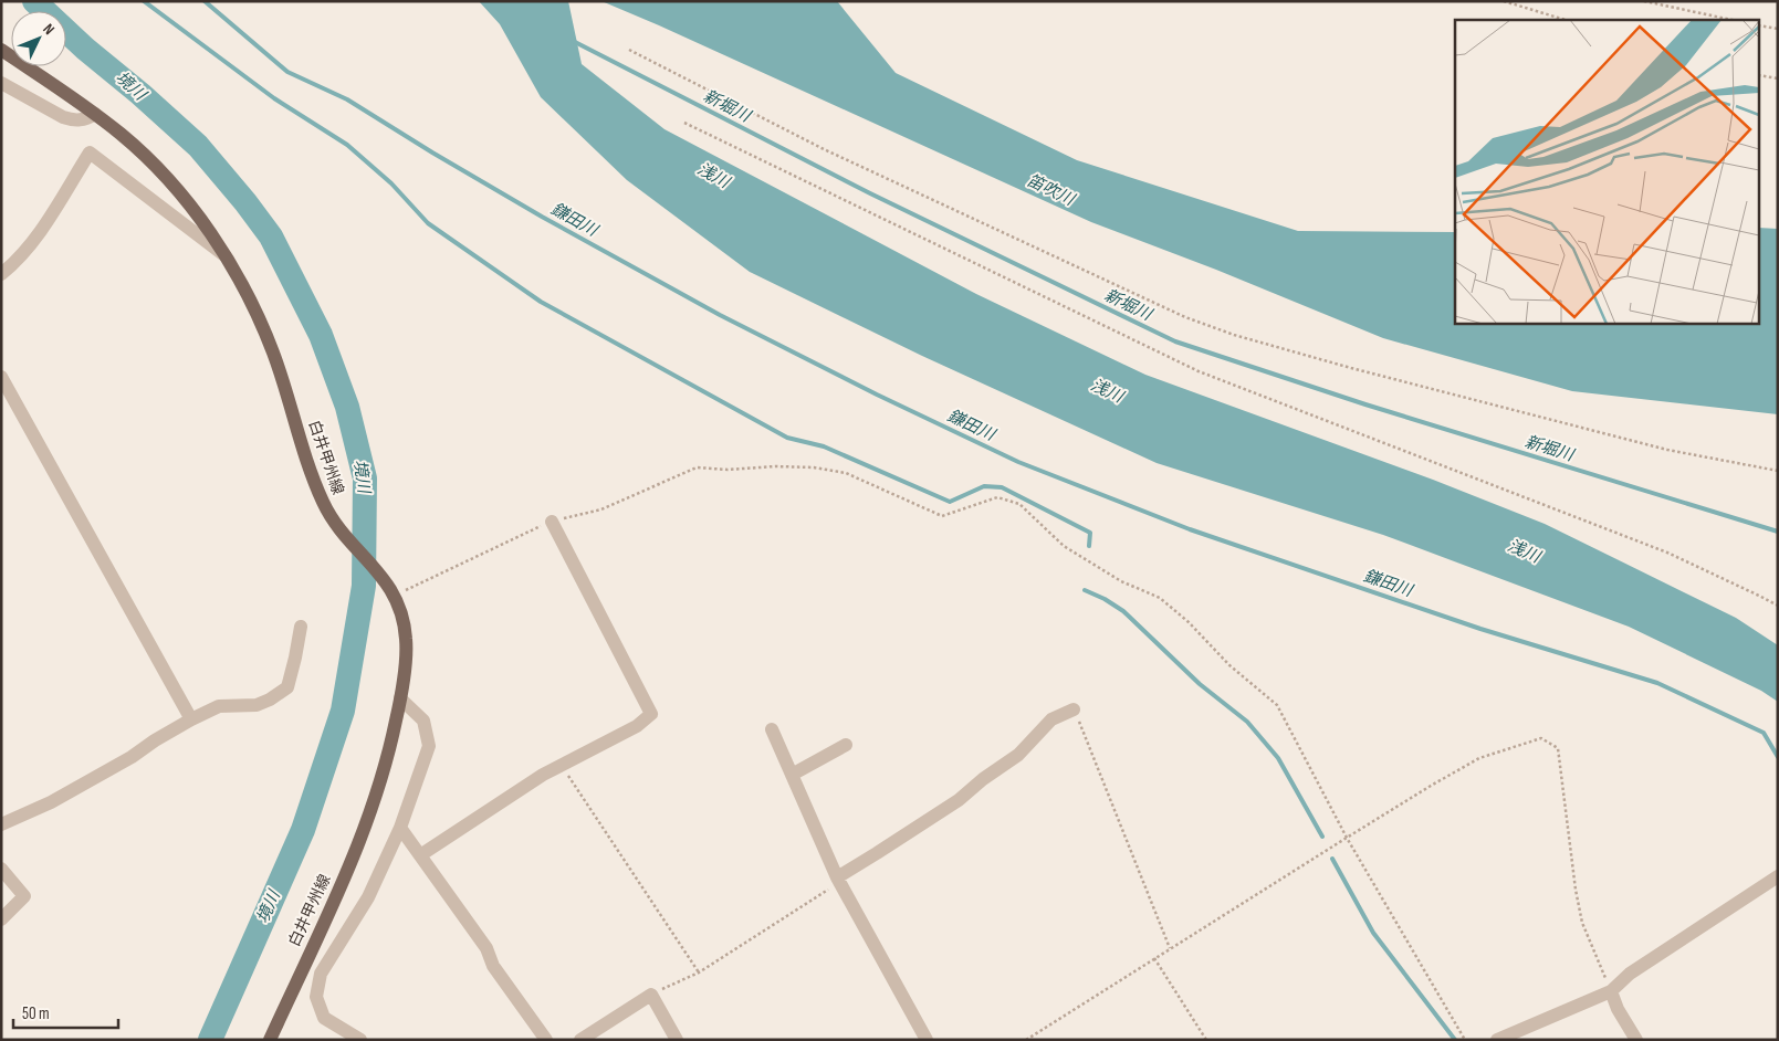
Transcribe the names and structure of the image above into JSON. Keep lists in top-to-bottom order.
{
  "streets": {
    "main road": ["白井甲州線"]
  },
  "water": [
    "境川",
    "新堀川",
    "浅川",
    "笛吹川",
    "鎌田川"
  ],
  "scale_bar": "50 m",
  "north": "top right"
}
